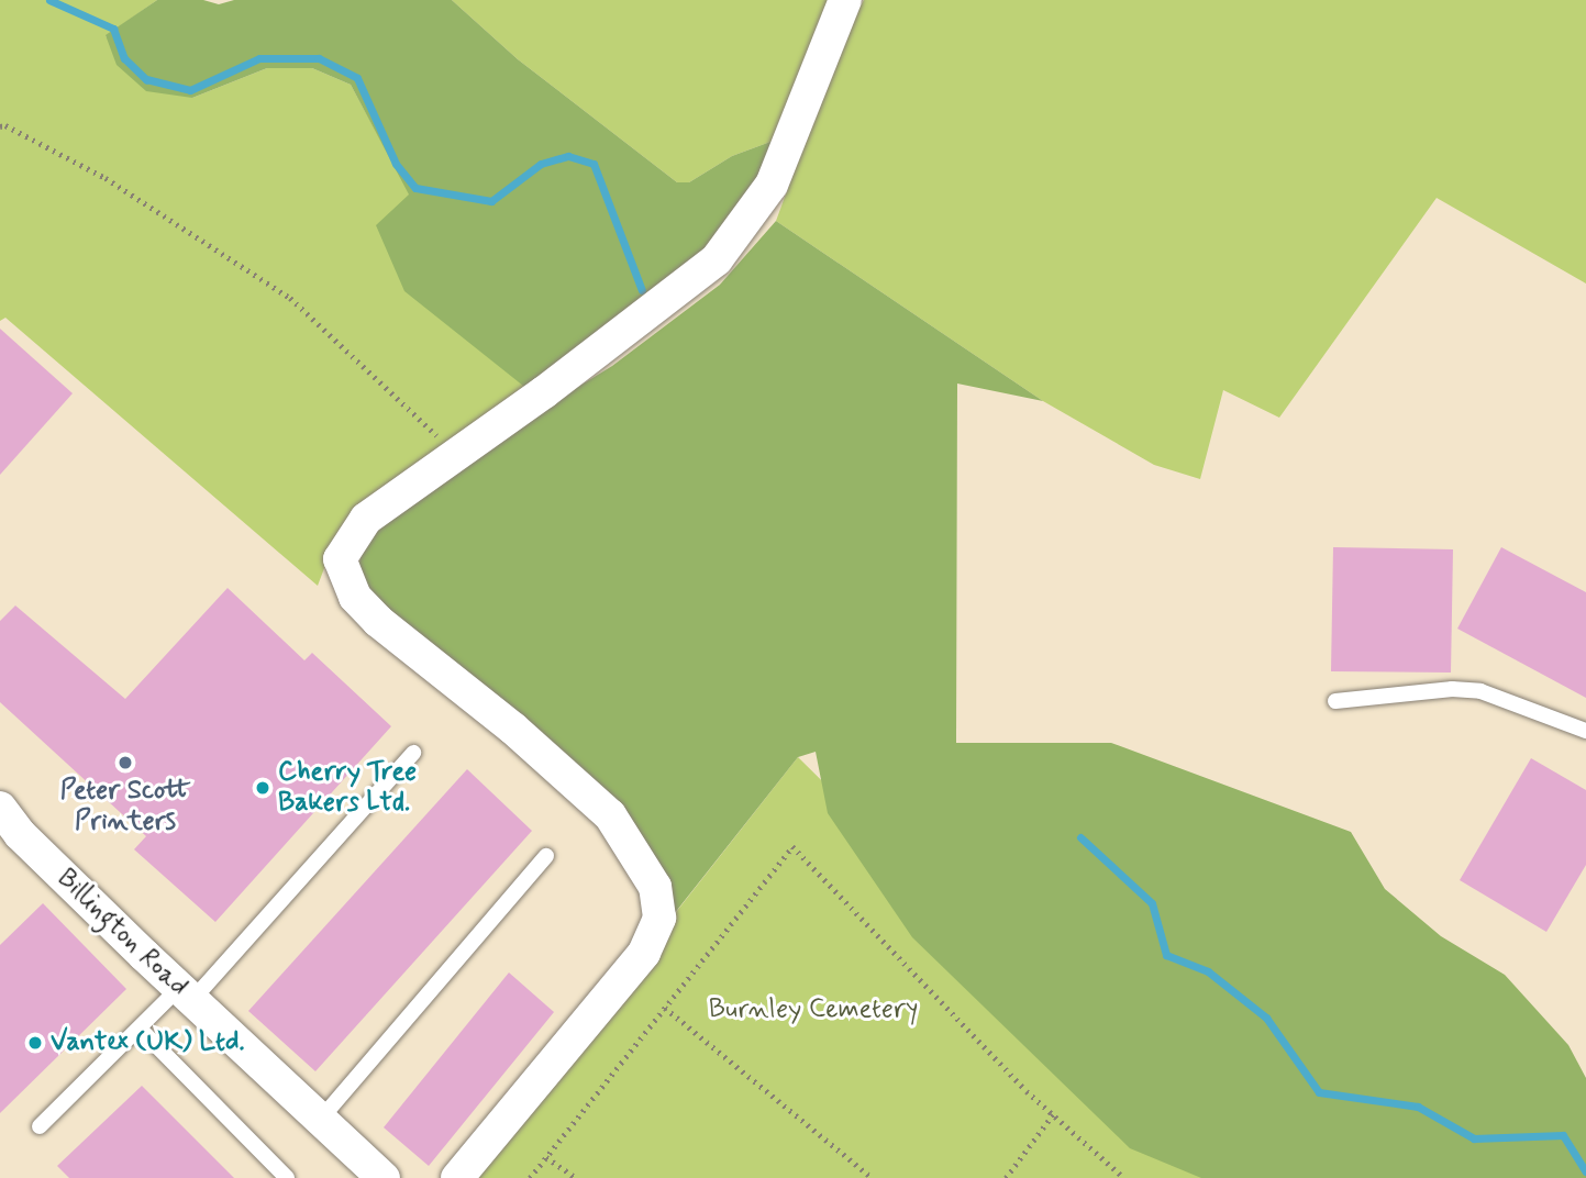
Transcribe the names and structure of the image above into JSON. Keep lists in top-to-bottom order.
{
  "streets": {
    "street": ["Billington Road"]
  },
  "parks": ["Burnley Cemetery"],
  "places": ["Peter Scott Printers", "Cherry Tree Bakers Ltd.", "Vantex (UK) Ltd."]
}
